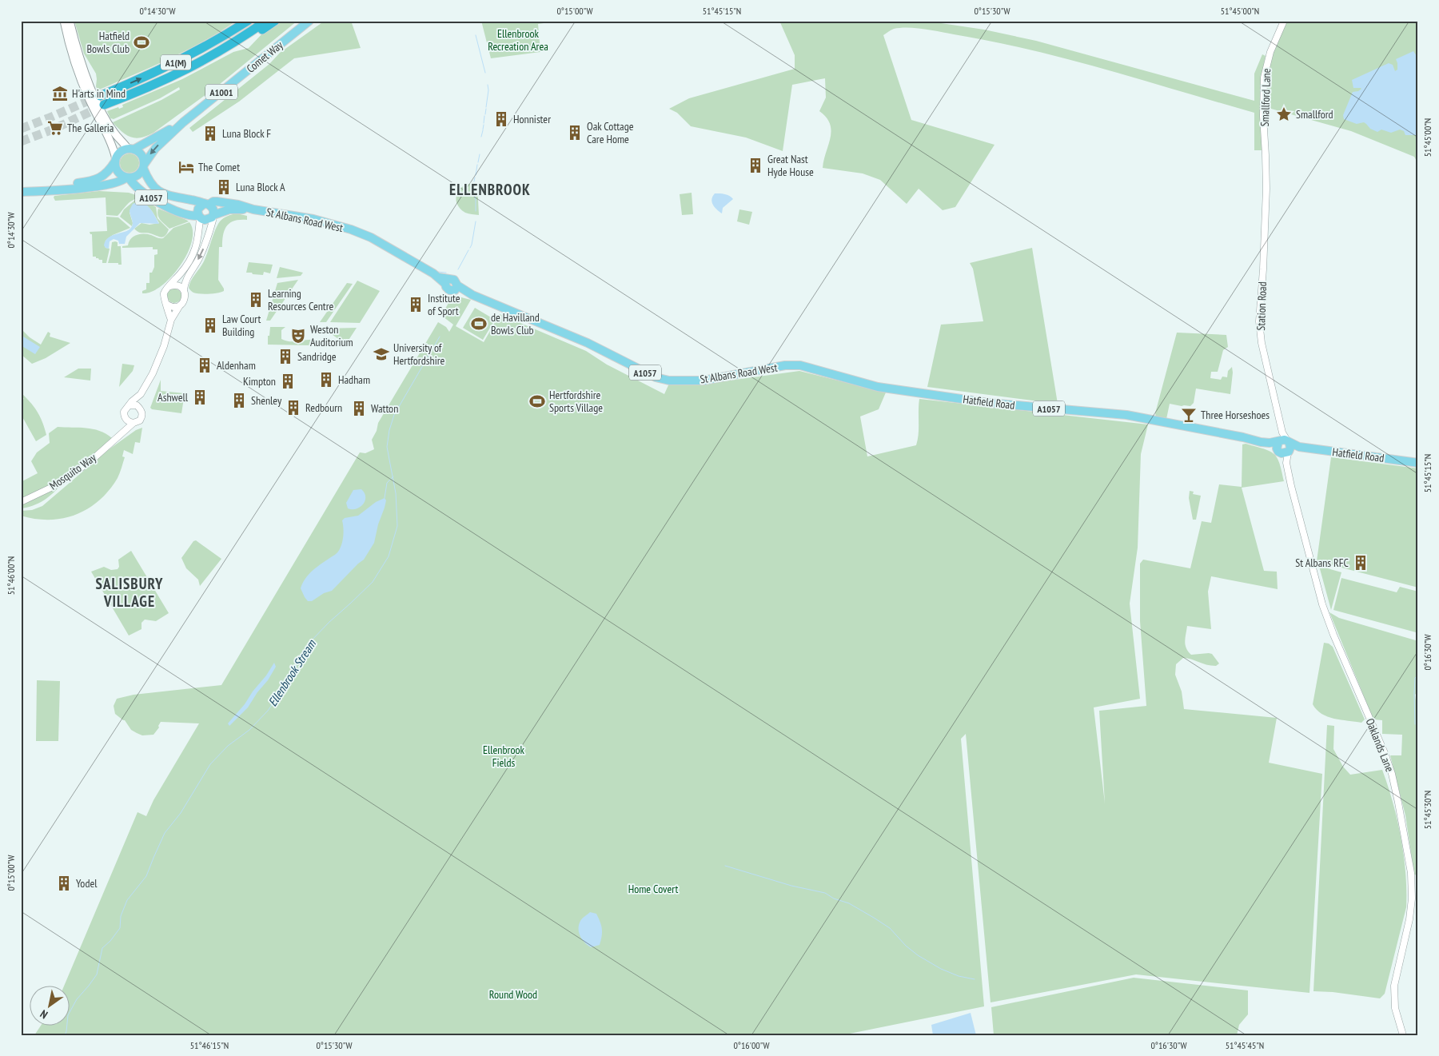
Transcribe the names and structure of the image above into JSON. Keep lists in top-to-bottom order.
{
  "streets": {
    "highway": ["A1(M)"],
    "main road": [
      "Comet Way",
      "A1001",
      "A1057",
      "St Albans Road West",
      "Hatfield Road"
    ],
    "street": [
      "Smallford Lane",
      "Station Road",
      "Mosquito Way",
      "Oaklands Lane"
    ]
  },
  "crossings": [
    ["Comet Way", "St Albans Road West"],
    ["Smallford Lane", "Station Road"],
    ["St Albans Road West", "Hatfield Road"],
    ["Station Road", "Hatfield Road"],
    ["Station Road", "Oaklands Lane"],
    ["Hatfield Road", "Oaklands Lane"]
  ],
  "districts": ["ELLENBROOK", "SALISBURY VILLAGE"],
  "water": ["Ellenbrook Stream"],
  "parks": [
    "Ellenbrook Recreation Area",
    "Ellenbrook Fields",
    "Home Covert",
    "Round Wood"
  ],
  "places": {
    "sports": ["Hatfield Bowls Club", "de Havilland Bowls Club", "Hertfordshire Sports Village"],
    "museum": ["H'arts in Mind"],
    "place": ["Smallford"],
    "building": [
      "Honnister",
      "Oak Cottage Care Home",
      "Luna Block F",
      "Great Nast Hyde House",
      "Luna Block A",
      "Learning Resources Centre",
      "Institute of Sport",
      "Law Court Building",
      "Sandridge",
      "Aldenham",
      "Hadham",
      "Kimpton",
      "Ashwell",
      "Shenley",
      "Redbourn",
      "Watton",
      "St Albans RFC",
      "Yodel"
    ],
    "supermarket": ["The Galleria"],
    "hotel": ["The Comet"],
    "theatre": ["Weston Auditorium"],
    "school or university": ["University of Hertfordshire"],
    "bar": ["Three Horseshoes"]
  },
  "north": "bottom left",
  "coordinates": [
    "0°14'30\"W",
    "0°15'00\"W",
    "51°45'15\"N",
    "0°15'30\"W",
    "51°45'00\"N",
    "51°46'00\"N",
    "0°16'30\"W",
    "51°45'30\"N",
    "51°46'15\"N",
    "0°16'00\"W",
    "51°45'45\"N"
  ]
}
